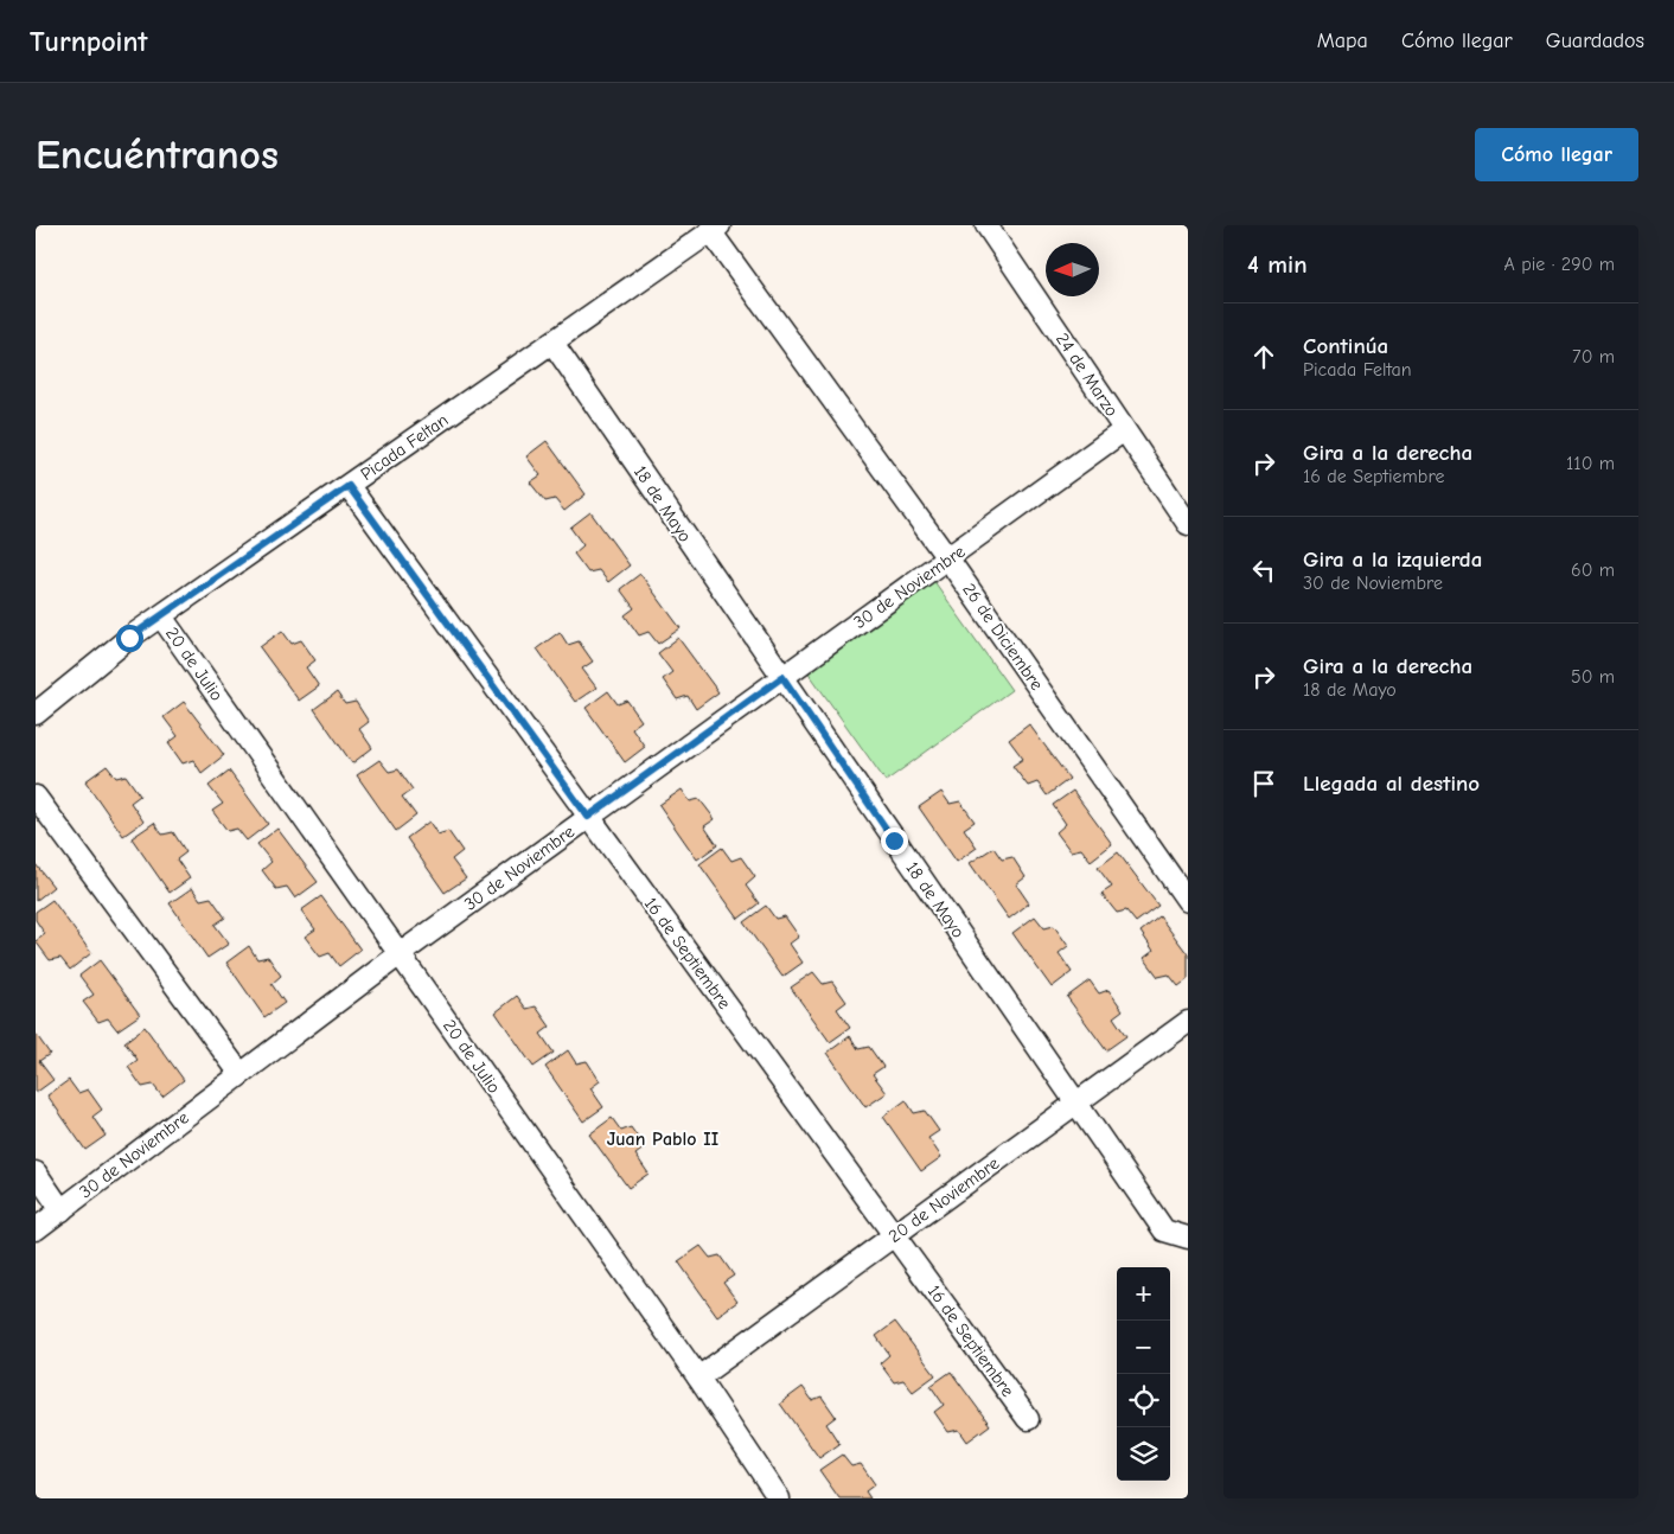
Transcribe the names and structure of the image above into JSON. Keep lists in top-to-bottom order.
{
  "streets": {
    "street": [
      "24 de Marzo",
      "Picada Feltan",
      "18 de Mayo",
      "30 de Noviembre",
      "26 de Diciembre",
      "20 de Julio",
      "16 de Septiembre",
      "20 de Noviembre"
    ]
  },
  "crossings": [
    ["24 de Marzo", "30 de Noviembre"],
    ["Picada Feltan", "18 de Mayo"],
    ["Picada Feltan", "26 de Diciembre"],
    ["Picada Feltan", "20 de Julio"],
    ["Picada Feltan", "16 de Septiembre"],
    ["18 de Mayo", "30 de Noviembre"],
    ["18 de Mayo", "20 de Noviembre"],
    ["30 de Noviembre", "26 de Diciembre"],
    ["30 de Noviembre", "20 de Julio"],
    ["30 de Noviembre", "16 de Septiembre"],
    ["20 de Julio", "20 de Noviembre"],
    ["16 de Septiembre", "20 de Noviembre"]
  ],
  "districts": ["Juan Pablo II"],
  "north": "left",
  "page": {
    "header": "Turnpoint",
    "nav": ["Mapa", "Cómo llegar", "Guardados"],
    "buttons": "Cómo llegar",
    "title": "Encuéntranos",
    "heading": ["4 min", "A pie · 290 m"],
    "list": [
      ["Continúa", "Picada Feltan", "70 m"],
      ["Gira a la derecha", "16 de Septiembre", "110 m"],
      ["Gira a la izquierda", "30 de Noviembre", "60 m"],
      ["Gira a la derecha", "18 de Mayo", "50 m"],
      "Llegada al destino"
    ],
    "map_buttons": ["+", "−"]
  }
}
